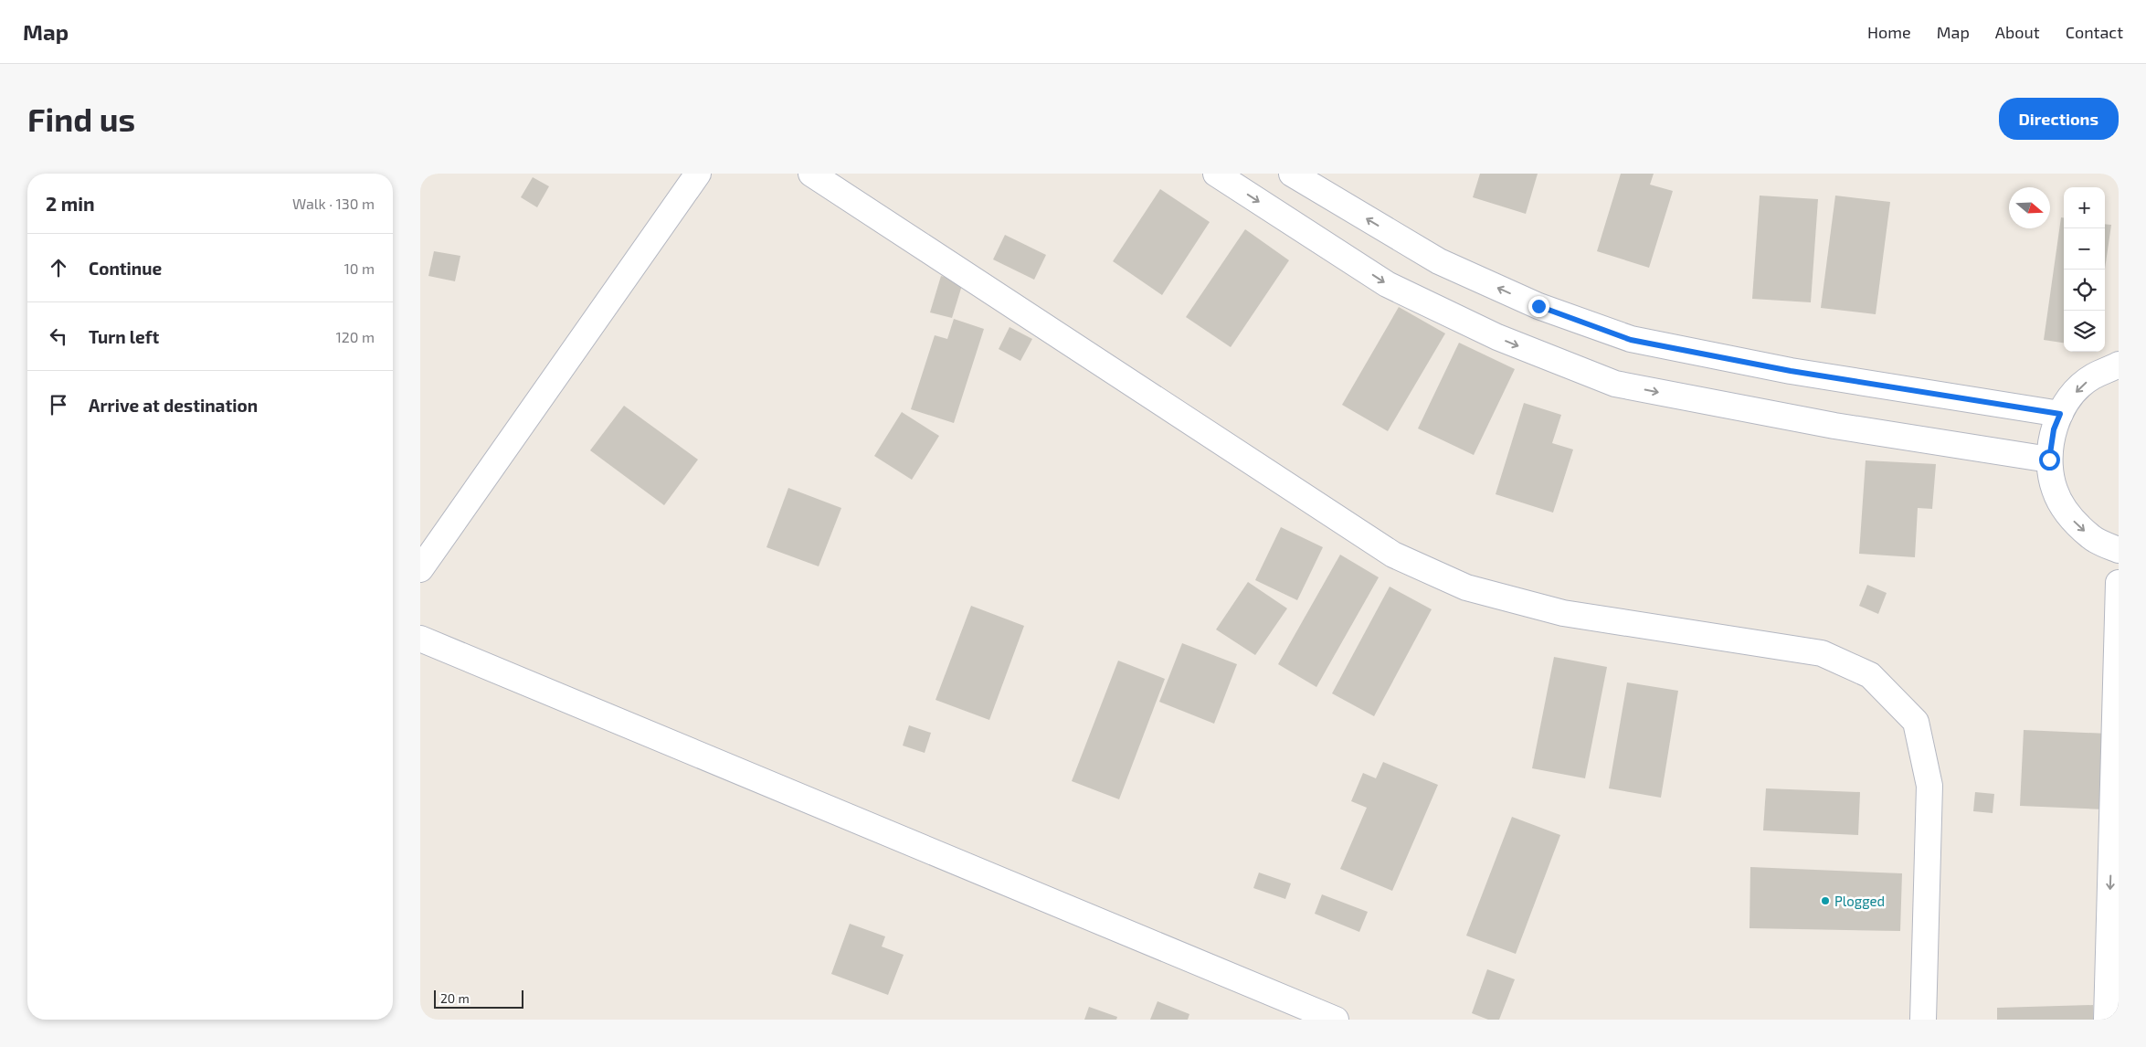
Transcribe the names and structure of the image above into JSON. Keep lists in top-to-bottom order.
{
  "places": ["Plogged"],
  "scale_bar": "20 m",
  "north": "right",
  "page": {
    "header": "Map",
    "nav": [
      "Home",
      "Map",
      "About",
      "Contact"
    ],
    "buttons": "Directions",
    "title": "Find us",
    "heading": ["2 min", "Walk · 130 m"],
    "map_buttons": ["+", "−"],
    "list": [
      ["Continue", "10 m"],
      ["Turn left", "120 m"],
      "Arrive at destination"
    ],
    "scale": "20 m"
  }
}
